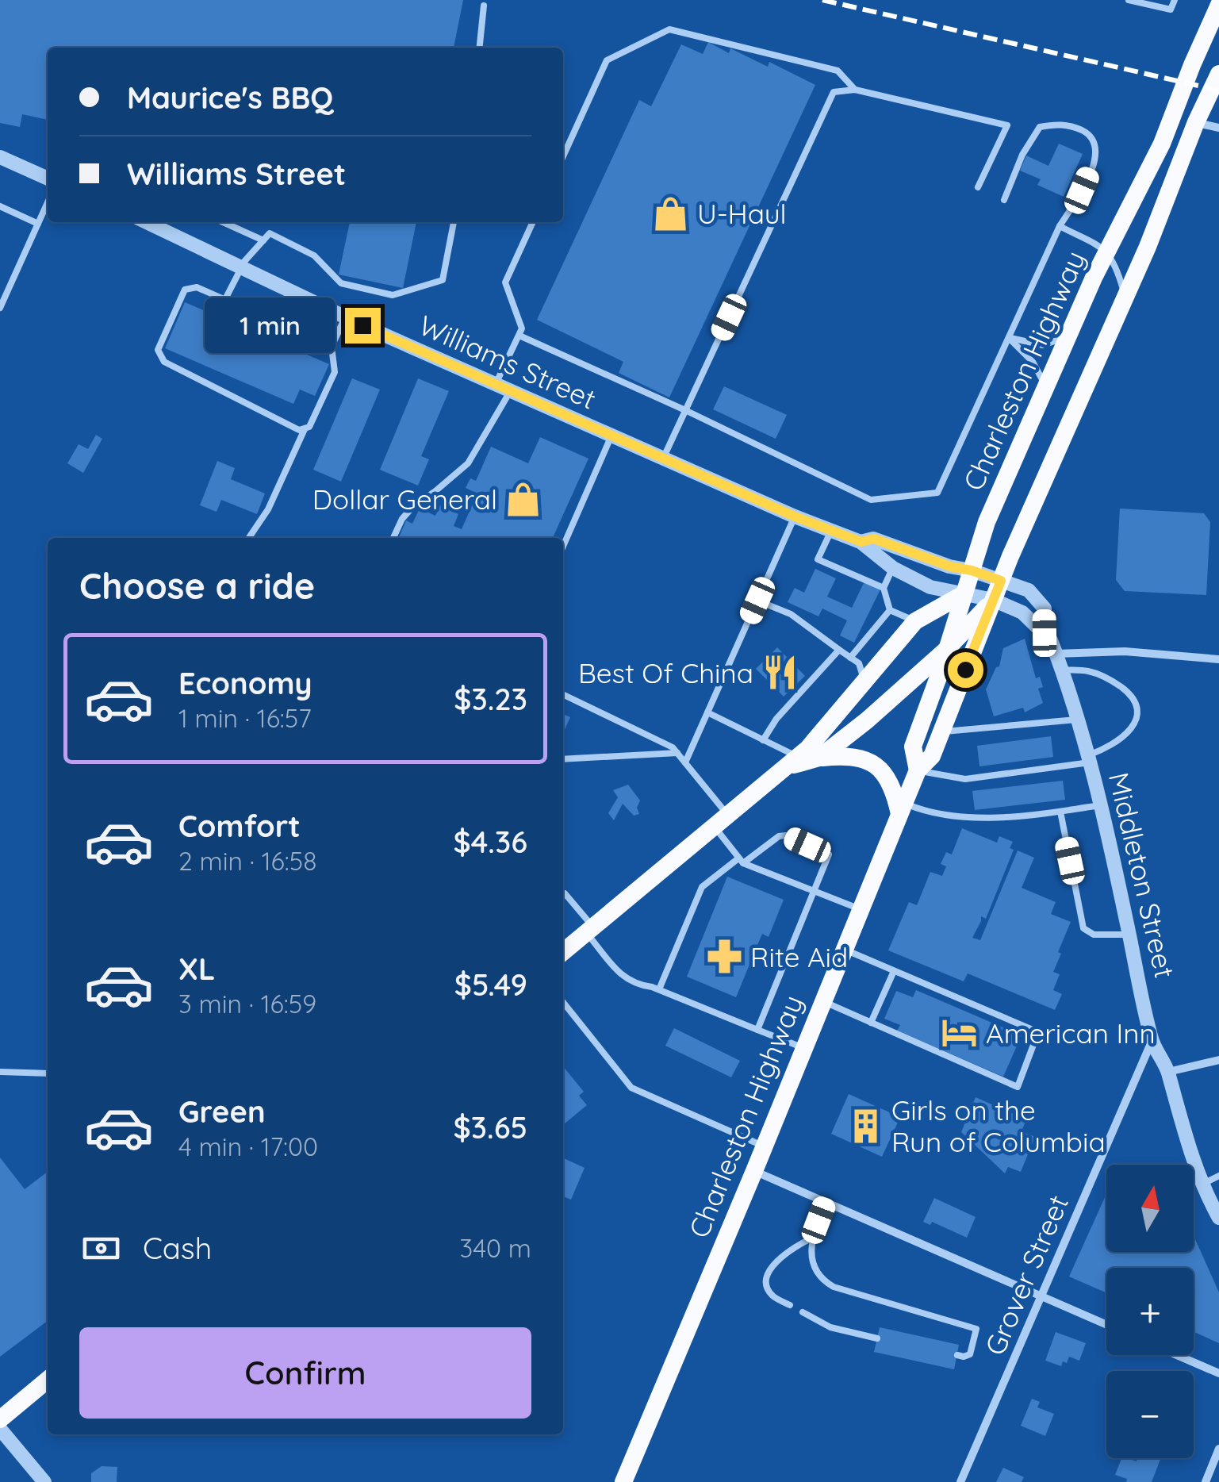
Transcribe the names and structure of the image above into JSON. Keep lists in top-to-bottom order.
{
  "streets": {
    "main road": ["Charleston Highway"],
    "street": ["Williams Street", "Middleton Street", "Grover Street"]
  },
  "crossings": [
    ["Williams Street", "Charleston Highway"],
    ["Williams Street", "Middleton Street"],
    ["Charleston Highway", "Middleton Street"],
    ["Middleton Street", "Grover Street"]
  ],
  "places": {
    "shop": ["U-Haul", "Dollar General"],
    "restaurant": ["Best Of China"],
    "pharmacy": ["Rite Aid"],
    "hotel": ["American Inn"],
    "building": ["Girls on the Run of Columbia"]
  },
  "north": "top",
  "page": {
    "banner": ["Maurice's BBQ", "Williams Street"],
    "bubble": "1 min",
    "heading": "Choose a ride",
    "list": [
      {
        "name": "Economy",
        "note": "1 min · 16:57",
        "value": "$3.23"
      },
      {
        "name": "Comfort",
        "note": "2 min · 16:58",
        "value": "$4.36"
      },
      {
        "name": "XL",
        "note": "3 min · 16:59",
        "value": "$5.49"
      },
      {
        "name": "Green",
        "note": "4 min · 17:00",
        "value": "$3.65"
      }
    ],
    "map_buttons": ["+", "−"],
    "pay": ["Cash", "340 m"],
    "buttons": "Confirm"
  }
}
